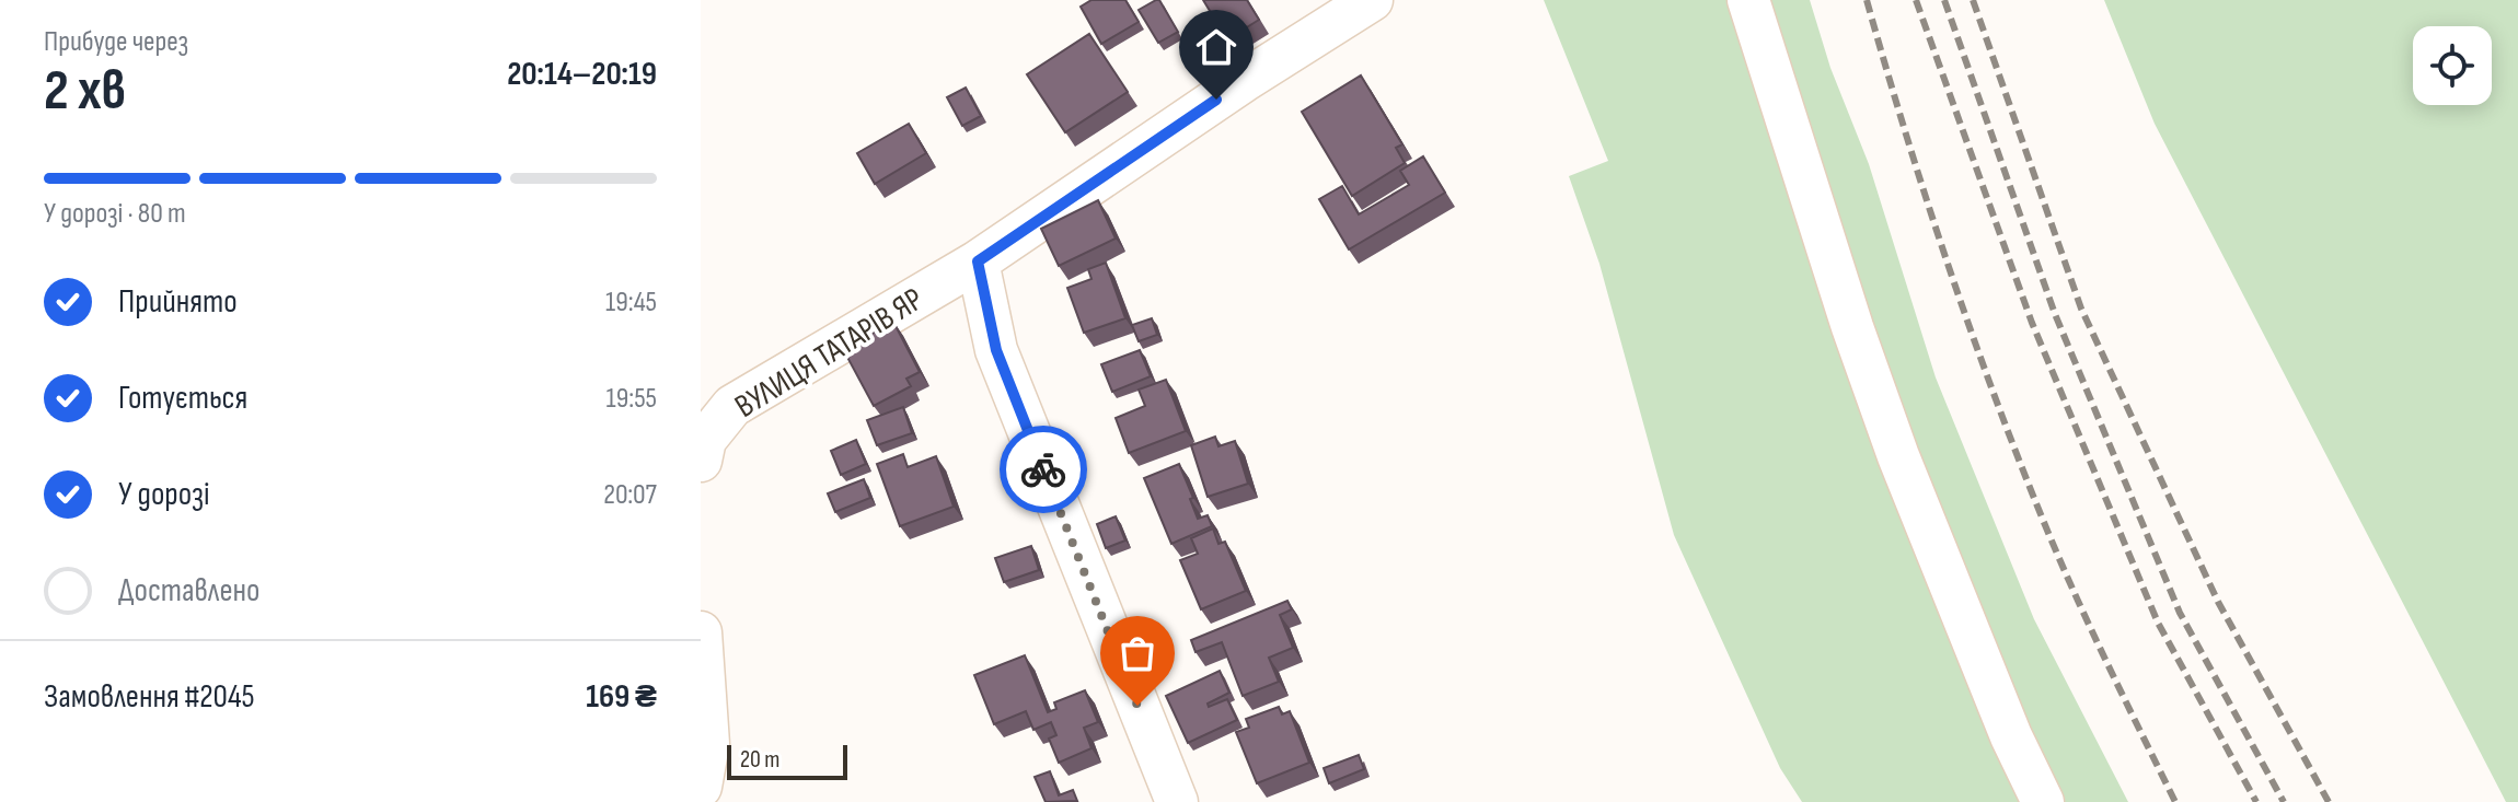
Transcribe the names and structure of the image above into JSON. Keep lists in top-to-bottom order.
{
  "streets": {
    "street": ["ВУЛИЦЯ ТАТАРІВ ЯР"]
  },
  "scale_bar": "20 m",
  "page": {
    "heading": ["2 хв", "Прибуде через", "20:14–20:19"],
    "panel": ["Замовлення #2045", "169 ₴"],
    "bar": "У дорозі · 80 m",
    "list": [
      ["Прийнято", "19:45"],
      ["Готується", "19:55"],
      ["У дорозі", "20:07"],
      "Доставлено"
    ],
    "scale": "20 m"
  }
}
